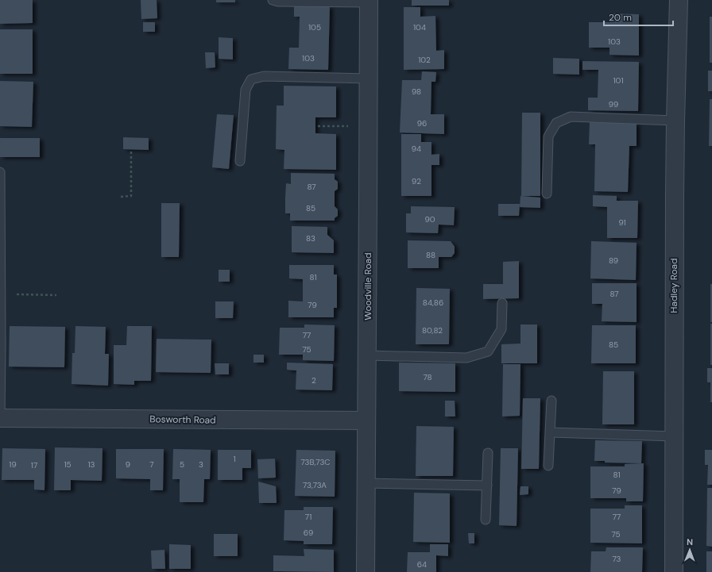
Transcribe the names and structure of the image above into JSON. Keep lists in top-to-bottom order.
{
  "streets": {
    "street": ["Hadley Road", "Woodville Road", "Bosworth Road"]
  },
  "crossings": [
    ["Woodville Road", "Bosworth Road"]
  ],
  "house_numbers": [
    "105",
    "104",
    "103",
    "103",
    "102",
    "101",
    "98",
    "99",
    "96",
    "94",
    "92",
    "87",
    "85",
    "90",
    "91",
    "83",
    "88",
    "89",
    "81",
    "87",
    "84,86",
    "79",
    "80,82",
    "77",
    "85",
    "75",
    "78",
    "2",
    "1",
    "73B,73C",
    "19",
    "15",
    "13",
    "9",
    "7",
    "5",
    "3",
    "17",
    "81",
    "73,73A",
    "79",
    "71",
    "77",
    "69",
    "75",
    "73",
    "64"
  ],
  "scale_bar": "20 m",
  "north": "top"
}
